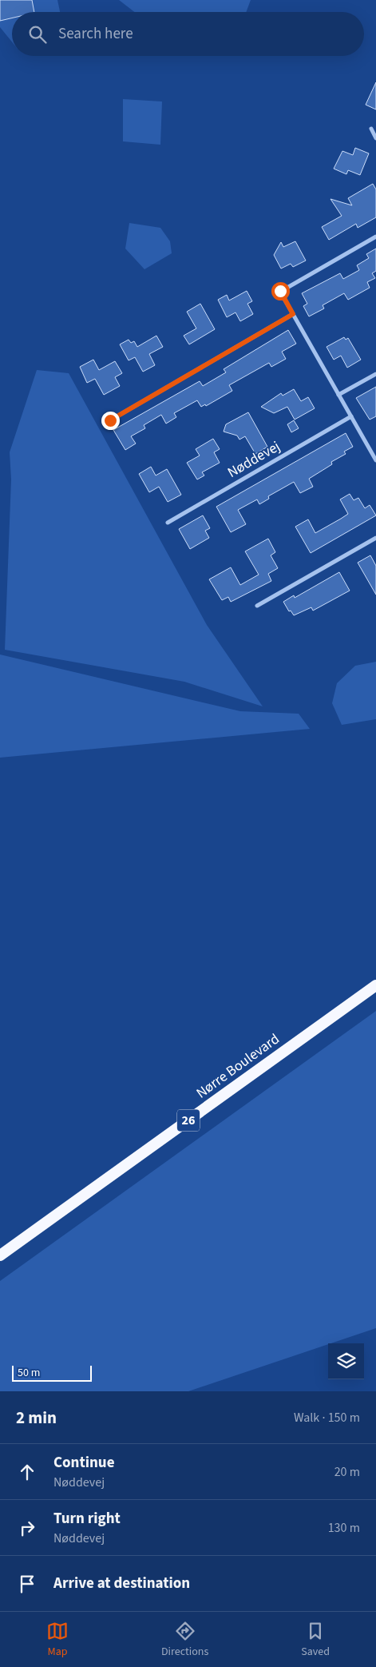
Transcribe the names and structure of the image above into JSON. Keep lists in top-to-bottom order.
{
  "streets": {
    "highway": ["Nørre Boulevard", "26"],
    "street": ["Nøddevej"]
  },
  "scale_bar": "50 m",
  "page": {
    "search": "Search here",
    "scale": "50 m",
    "heading": ["2 min", "Walk · 150 m"],
    "list": [
      ["Continue", "Nøddevej", "20 m"],
      ["Turn right", "Nøddevej", "130 m"],
      "Arrive at destination"
    ],
    "nav": ["Map", "Directions", "Saved"]
  }
}
